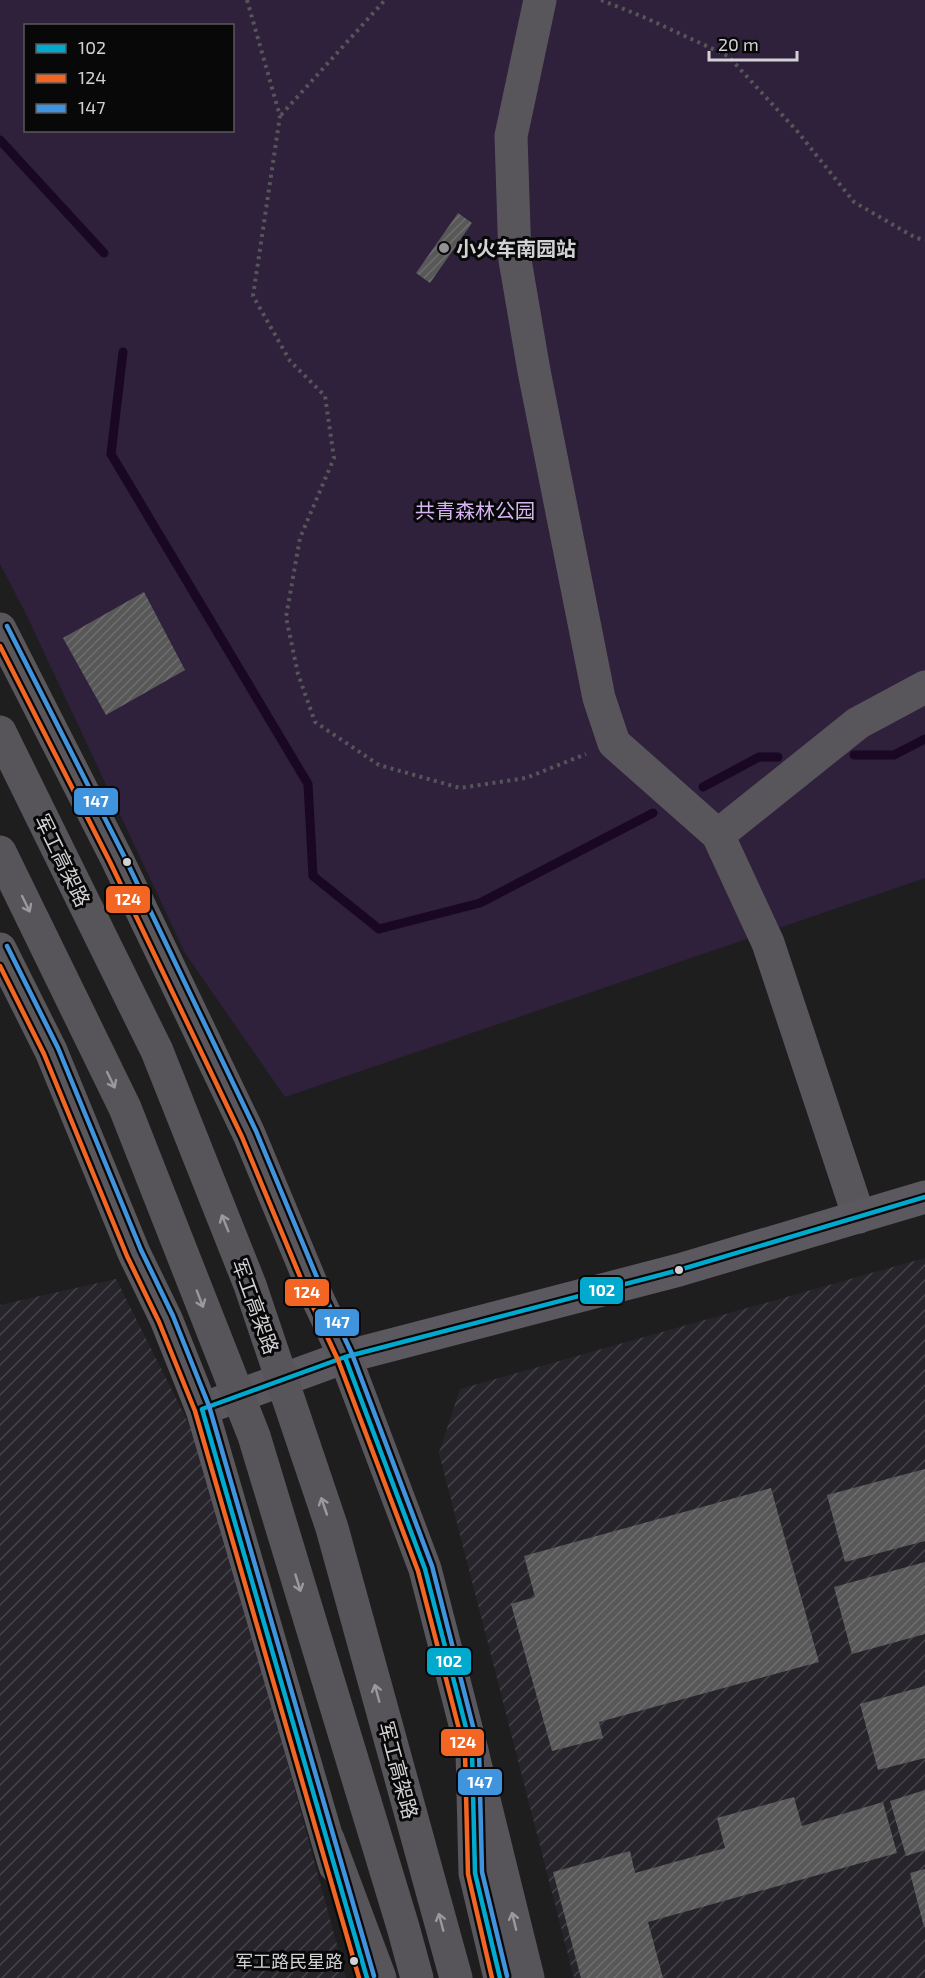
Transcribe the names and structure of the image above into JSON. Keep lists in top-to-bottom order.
{
  "streets": {
    "highway": ["军工高架路"]
  },
  "parks": ["共青森林公园"],
  "places": ["小火车南园站", "军工路民星路"],
  "lines": ["transit line 147", "transit line 124", "transit line 102"],
  "legend": ["102", "124", "147"],
  "scale_bar": "20 m"
}
